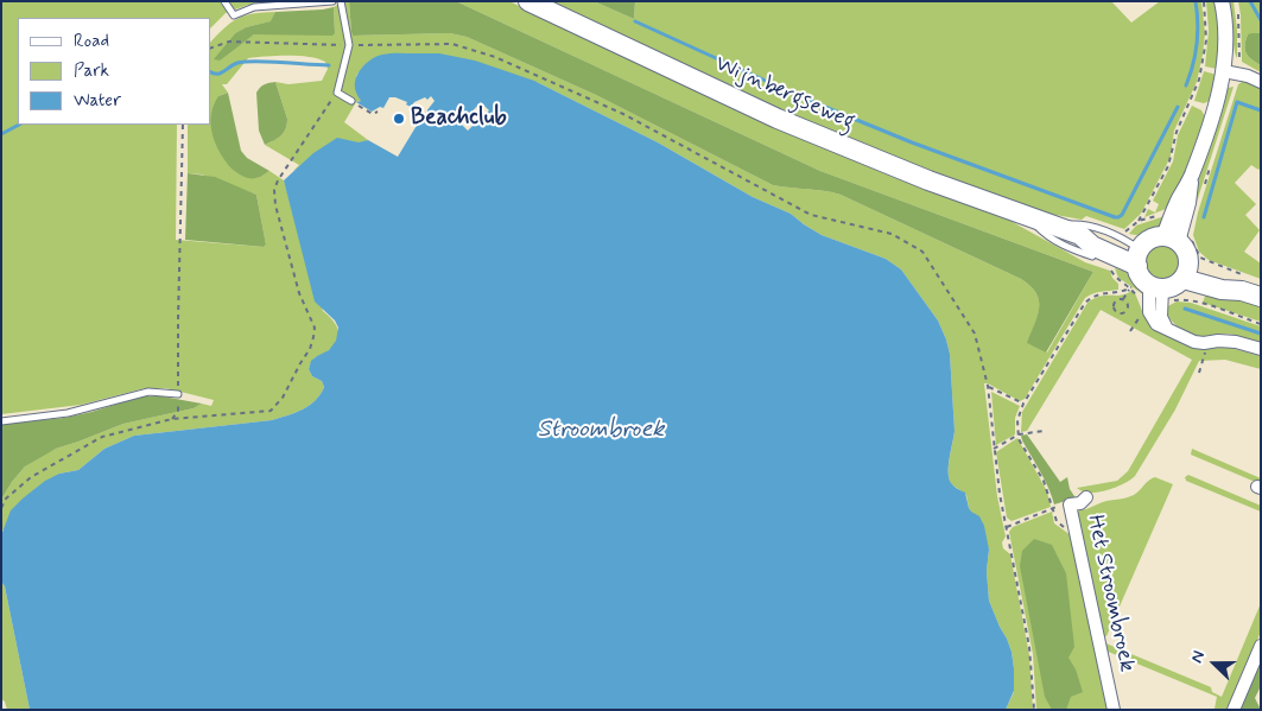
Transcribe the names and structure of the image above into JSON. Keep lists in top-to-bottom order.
{
  "streets": {
    "main road": ["Wijnbergseweg"],
    "street": ["Het Stroombroek"]
  },
  "water": ["Stroombroek"],
  "places": ["Beachclub"],
  "legend": ["Road", "Park", "Water"],
  "north": "left"
}
